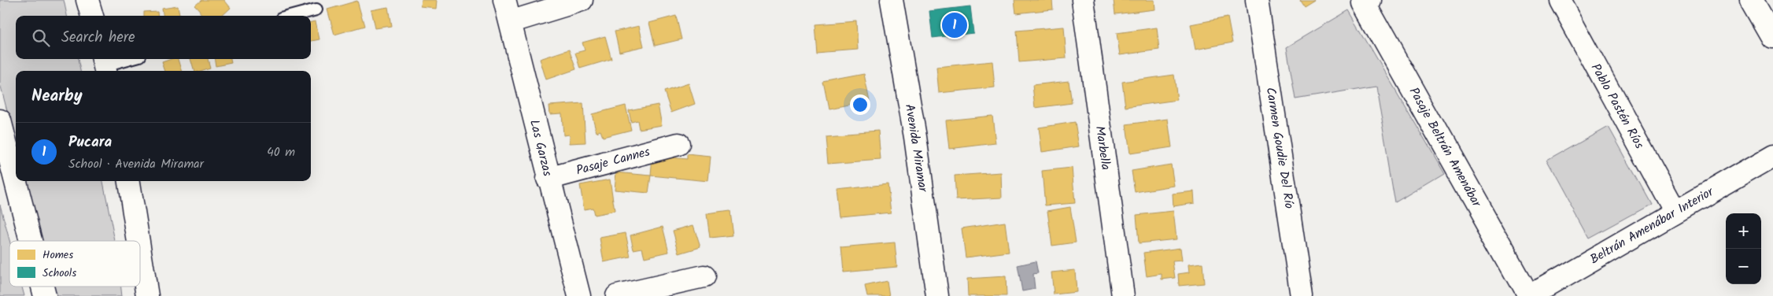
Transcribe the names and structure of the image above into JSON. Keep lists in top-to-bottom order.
{
  "streets": {
    "main road": [
      "Pablo Pastén Ríos",
      "Pasaje Beltrán Amenábar",
      "Las Garzas",
      "Avenida Miramar",
      "Marbella",
      "Carmen Goudie Del Río",
      "Pasaje Cannes",
      "Beltrán Amenábar Interior"
    ]
  },
  "crossings": [
    ["Pablo Pastén Ríos", "Beltrán Amenábar Interior"],
    ["Pasaje Beltrán Amenábar", "Beltrán Amenábar Interior"],
    ["Las Garzas", "Pasaje Cannes"]
  ],
  "legend": ["Homes", "Schools"],
  "page": {
    "pins": "1",
    "search": "Search here",
    "heading": "Nearby",
    "list": [
      {
        "mark": "1",
        "name": "Pucara",
        "note": "School · Avenida Miramar",
        "value": "40 m"
      }
    ],
    "map_buttons": ["+", "−"]
  }
}
